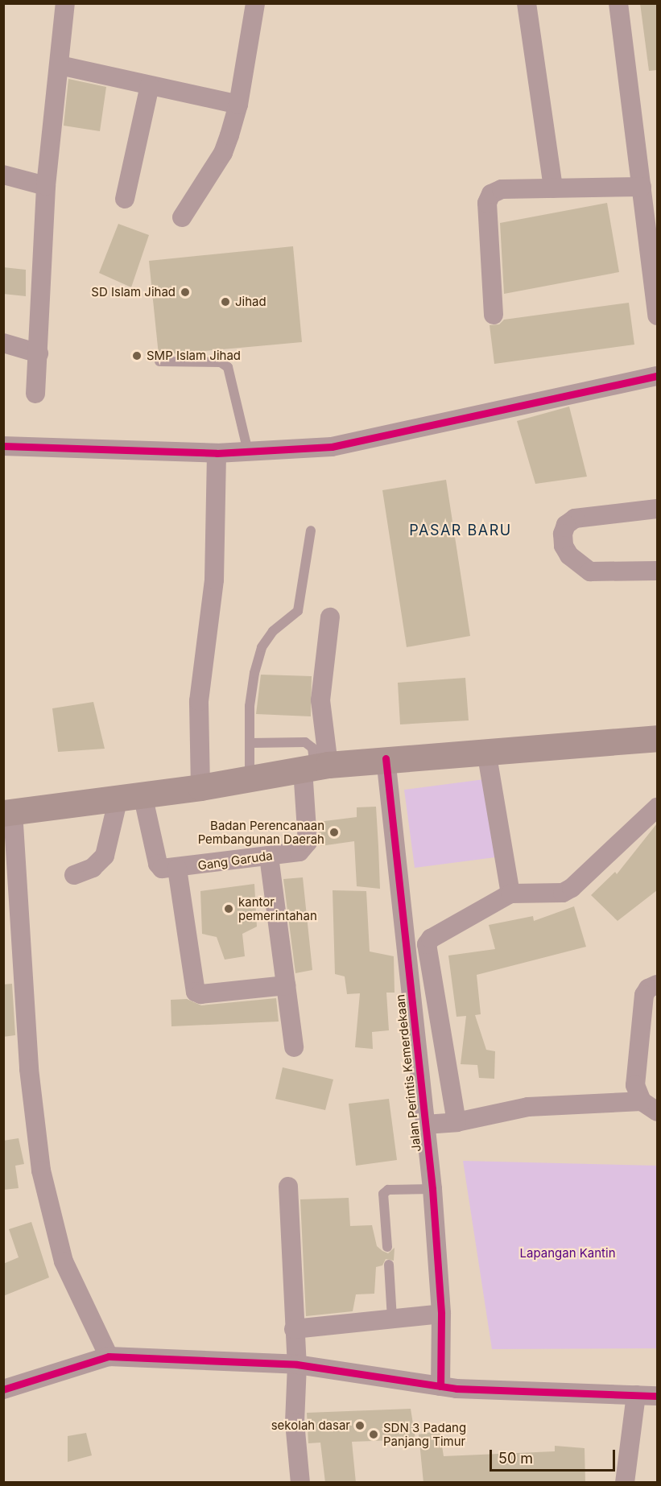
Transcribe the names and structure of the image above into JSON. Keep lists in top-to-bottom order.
{
  "streets": {
    "street": ["Gang Garuda", "Jalan Perintis Kemerdekaan"]
  },
  "districts": ["PASAR BARU"],
  "parks": ["Lapangan Kantin"],
  "places": [
    "SD Islam Jihad",
    "Jihad",
    "SMP Islam Jihad",
    "Badan Perencanaan Pembangunan Daerah",
    "kantor pemerintahan",
    "sekolah dasar",
    "SDN 3 Padang Panjang Timur"
  ],
  "scale_bar": "50 m"
}
